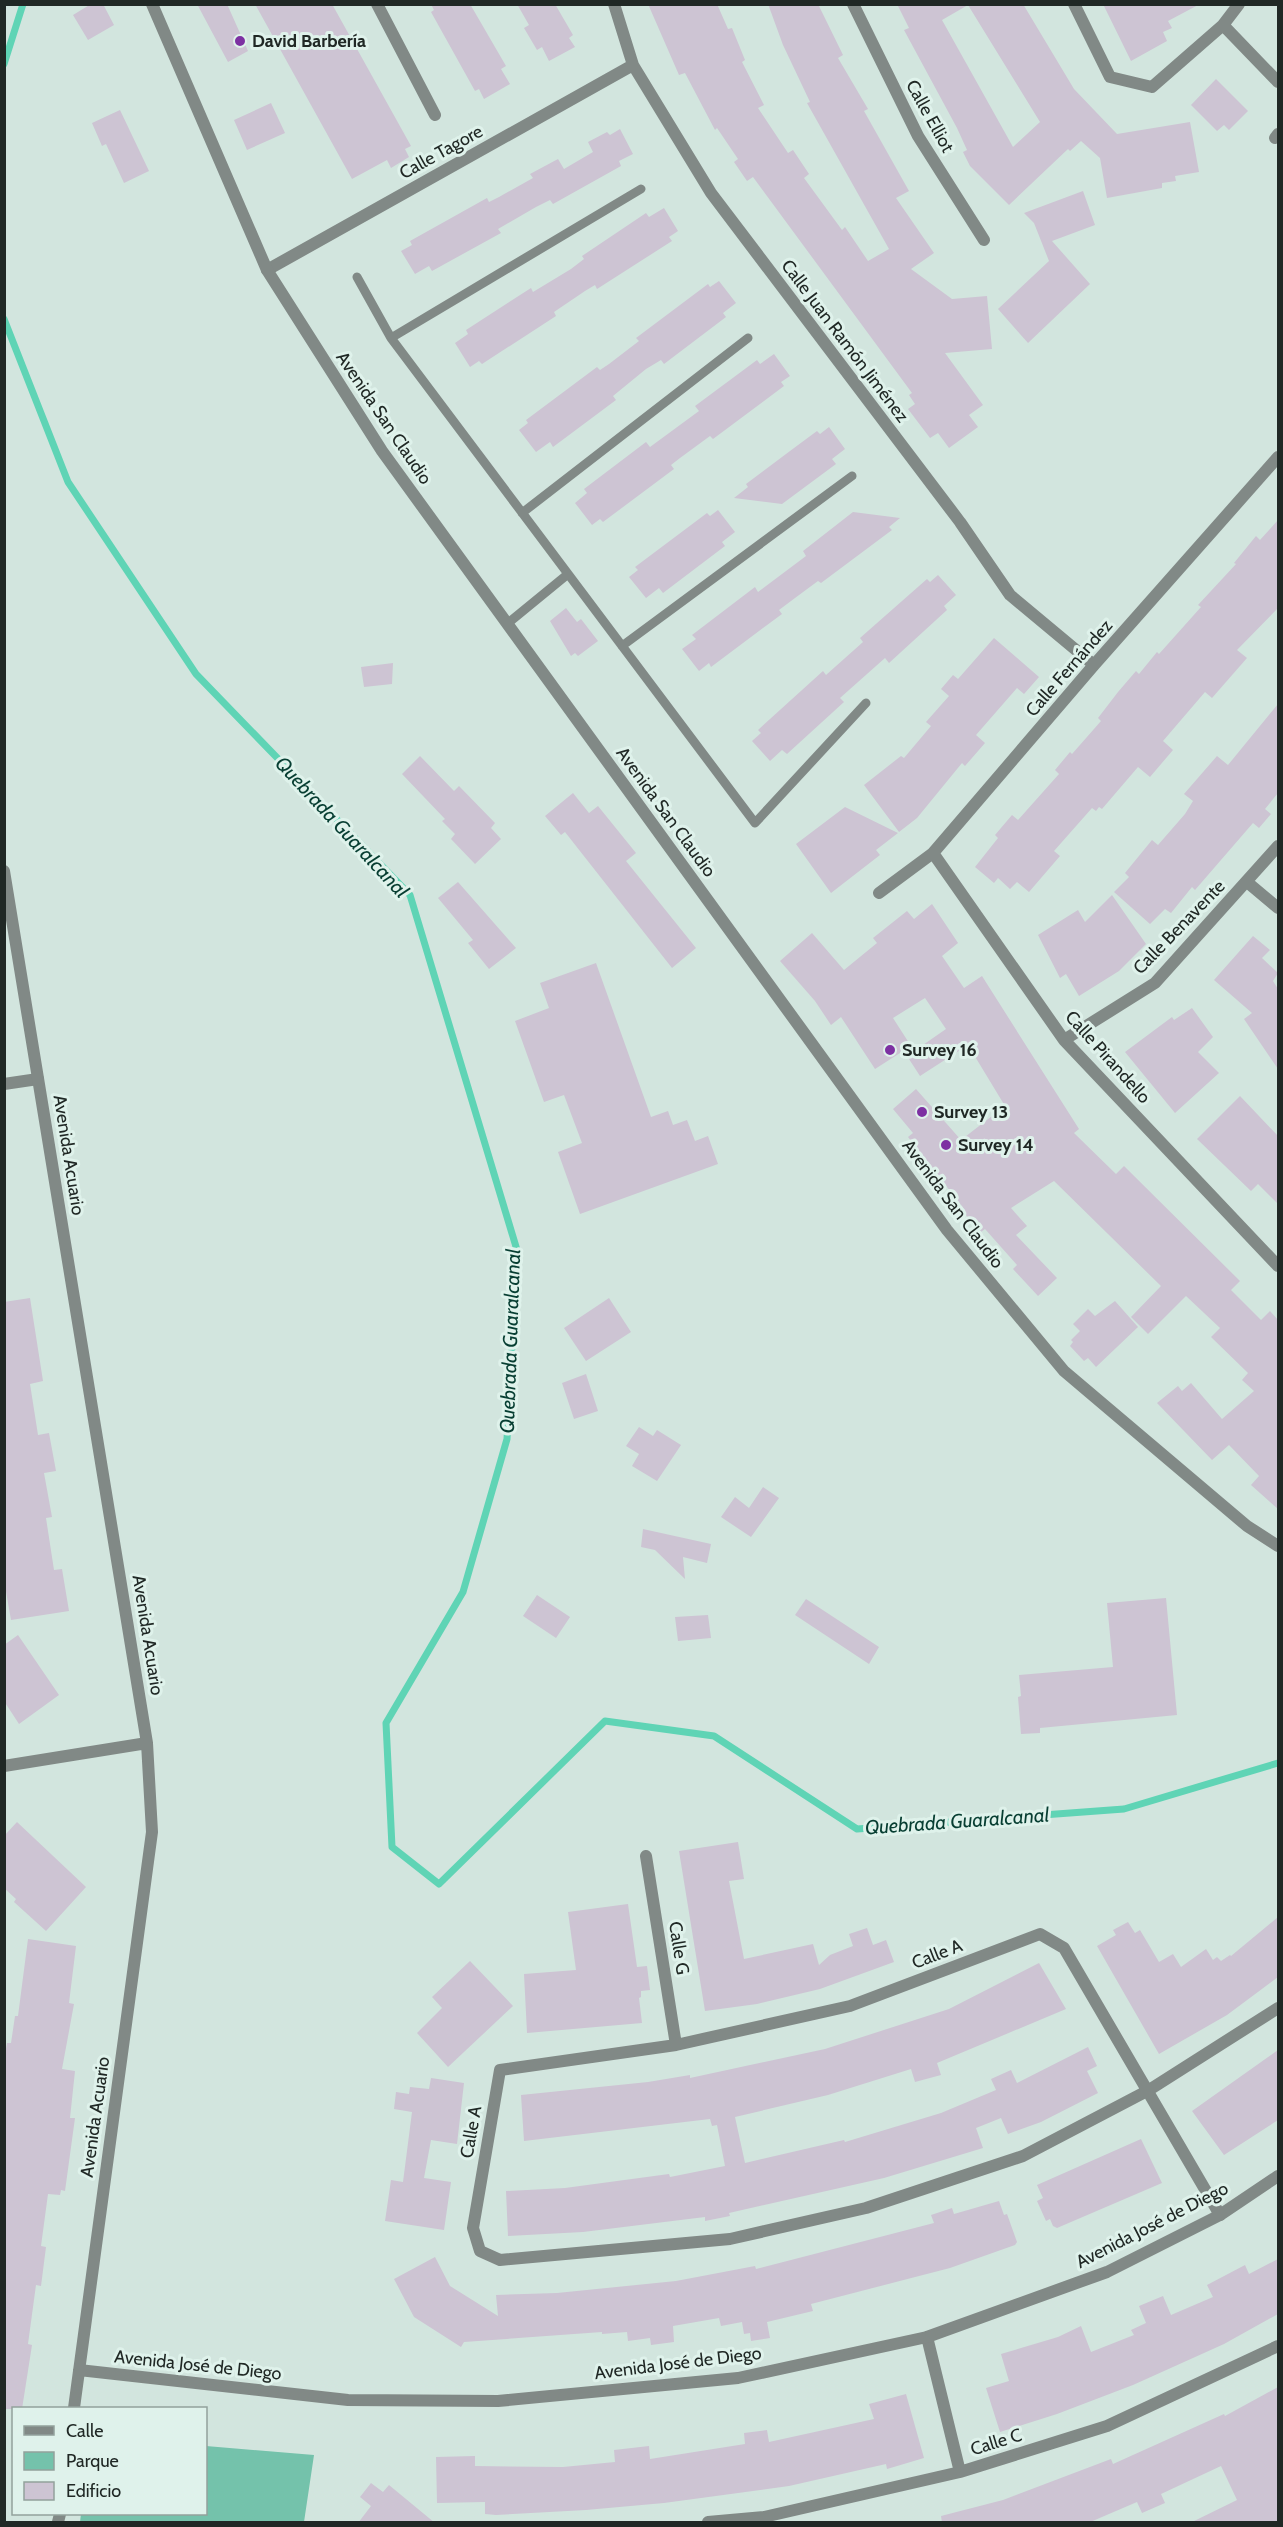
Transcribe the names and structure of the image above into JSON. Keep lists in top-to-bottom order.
{
  "streets": {
    "street": [
      "Calle Elliot",
      "Calle Tagore",
      "Calle Juan Ramón Jiménez",
      "Avenida San Claudio",
      "Calle Fernández",
      "Calle Benavente",
      "Calle Pirandello",
      "Avenida Acuario",
      "Calle G",
      "Calle A",
      "Avenida José de Diego",
      "Calle C"
    ]
  },
  "crossings": [
    ["Calle Tagore", "Calle Juan Ramón Jiménez"],
    ["Calle Tagore", "Avenida San Claudio"],
    ["Calle Juan Ramón Jiménez", "Calle Fernández"],
    ["Calle Fernández", "Calle Pirandello"],
    ["Calle Benavente", "Calle Pirandello"],
    ["Avenida Acuario", "Avenida José de Diego"],
    ["Calle G", "Calle A"],
    ["Calle A", "Avenida José de Diego"]
  ],
  "water": ["Quebrada Guaralcanal"],
  "places": [
    "David Barbería",
    "Survey 16",
    "Survey 13",
    "Survey 14"
  ],
  "legend": ["Calle", "Parque", "Edificio"]
}
